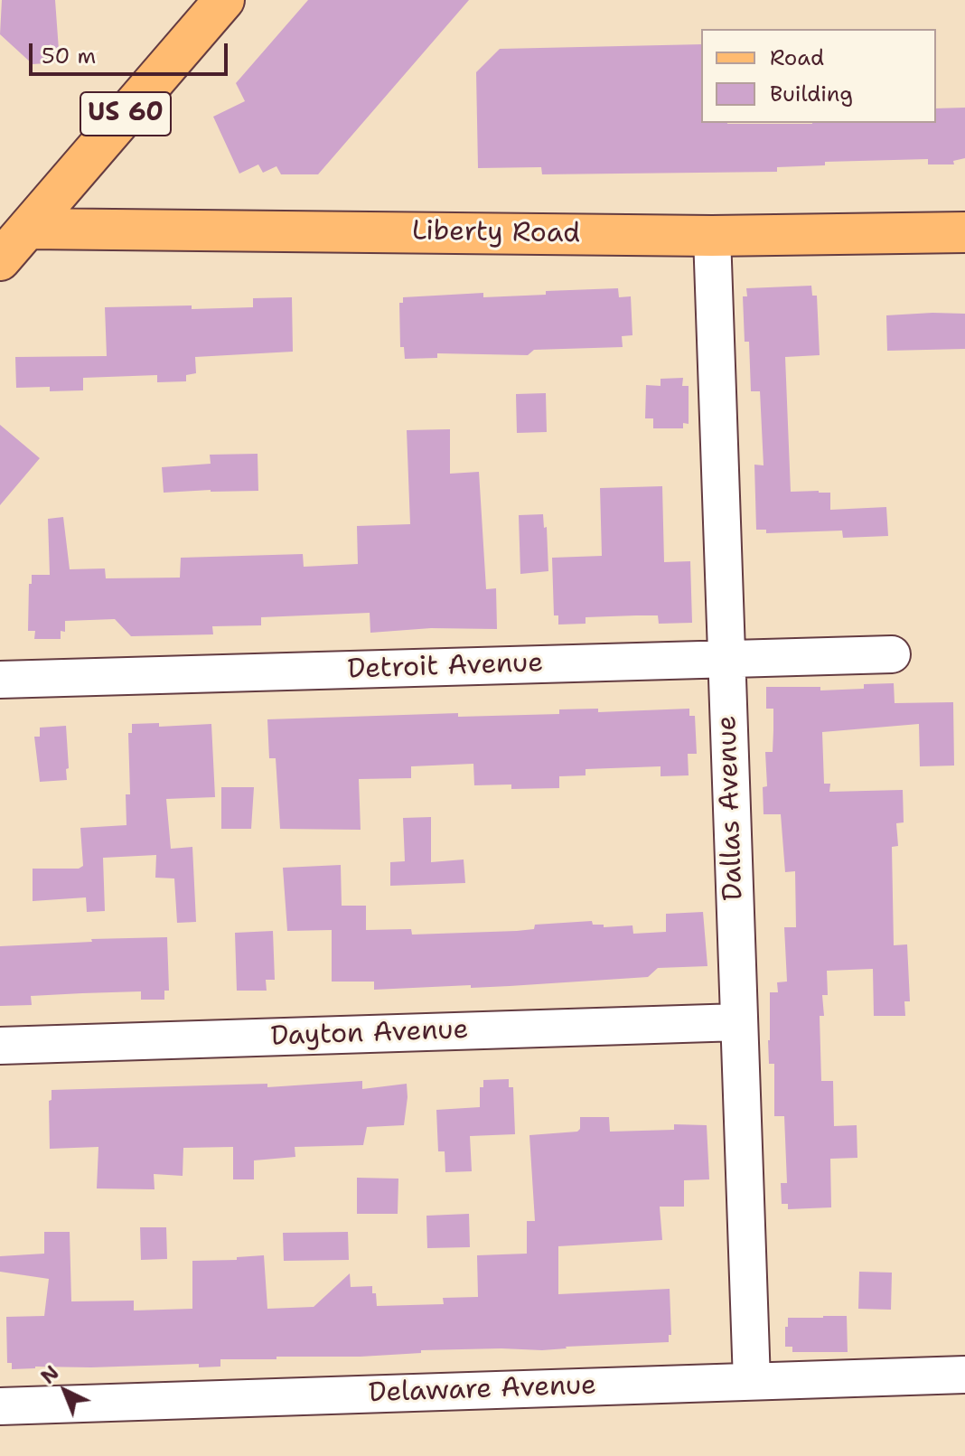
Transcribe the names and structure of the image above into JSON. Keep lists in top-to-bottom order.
{
  "streets": {
    "main road": ["US 60", "Liberty Road"],
    "street": [
      "Detroit Avenue",
      "Dallas Avenue",
      "Dayton Avenue",
      "Delaware Avenue"
    ]
  },
  "crossings": [
    ["US 60", "Liberty Road"],
    ["Liberty Road", "Dallas Avenue"],
    ["Detroit Avenue", "Dallas Avenue"],
    ["Dallas Avenue", "Dayton Avenue"],
    ["Dallas Avenue", "Delaware Avenue"]
  ],
  "legend": ["Road", "Building"],
  "scale_bar": "50 m",
  "north": "top left"
}
